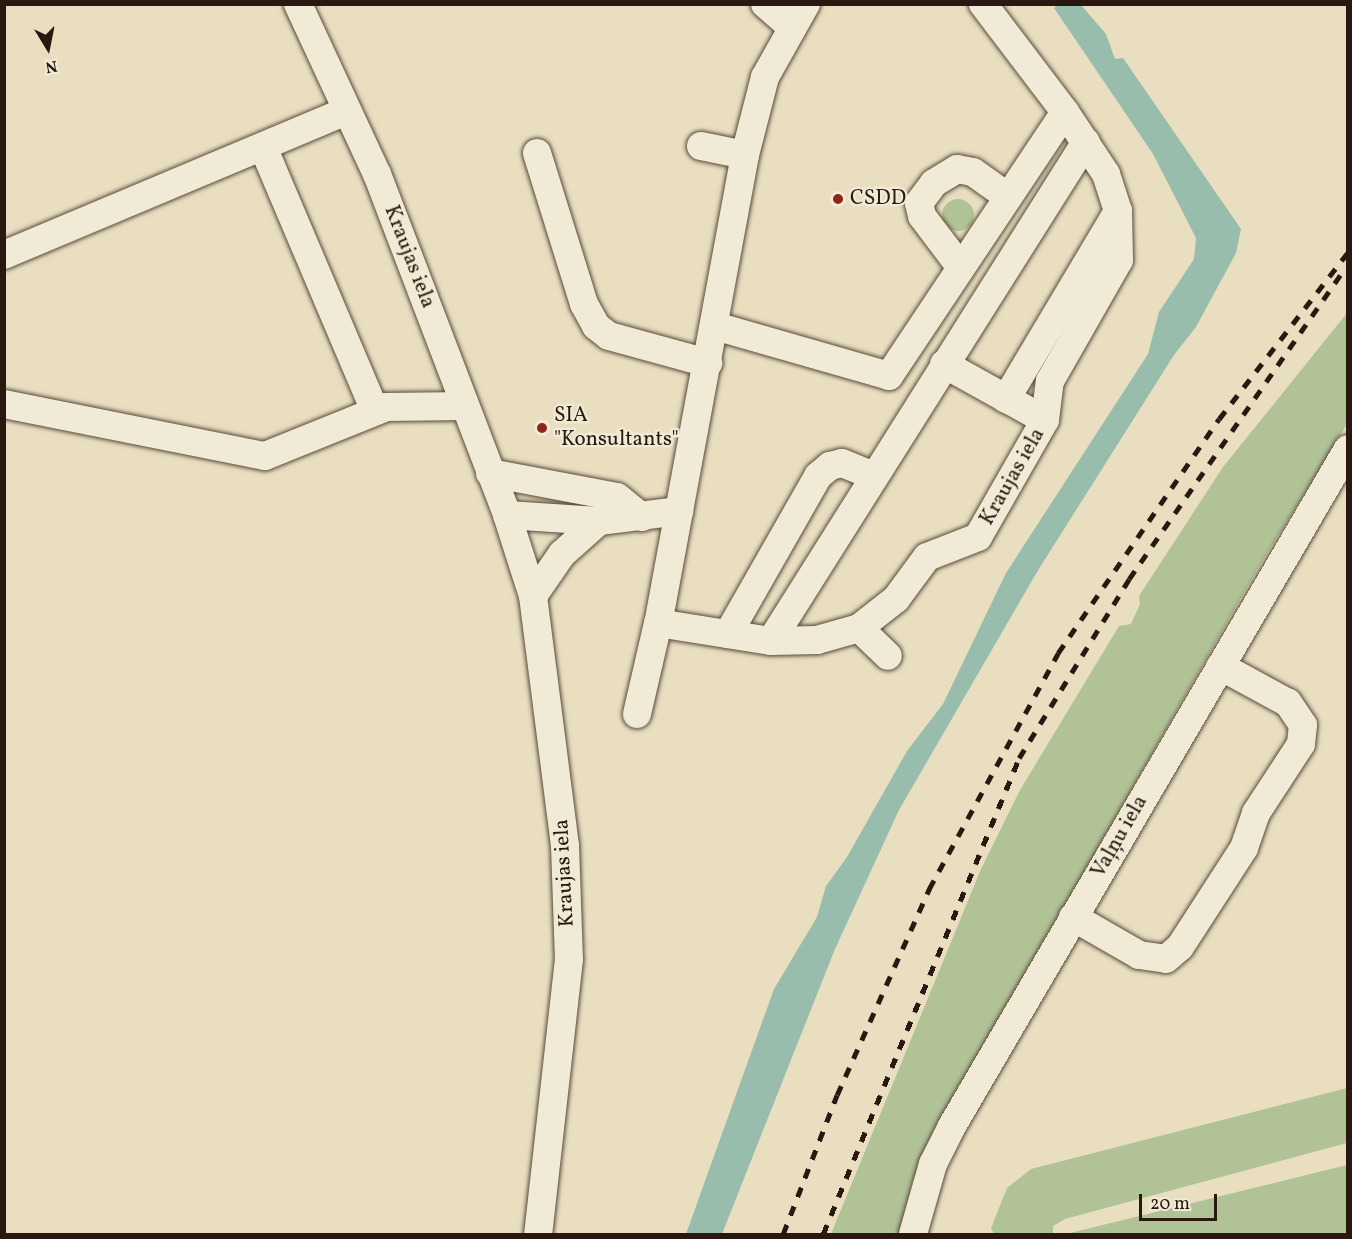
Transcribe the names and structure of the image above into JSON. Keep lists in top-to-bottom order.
{
  "streets": {
    "street": ["Kraujas iela", "Vaļņu iela"]
  },
  "places": ["CSDD", "SIA \"Konsultants\""],
  "scale_bar": "20 m",
  "north": "bottom"
}
